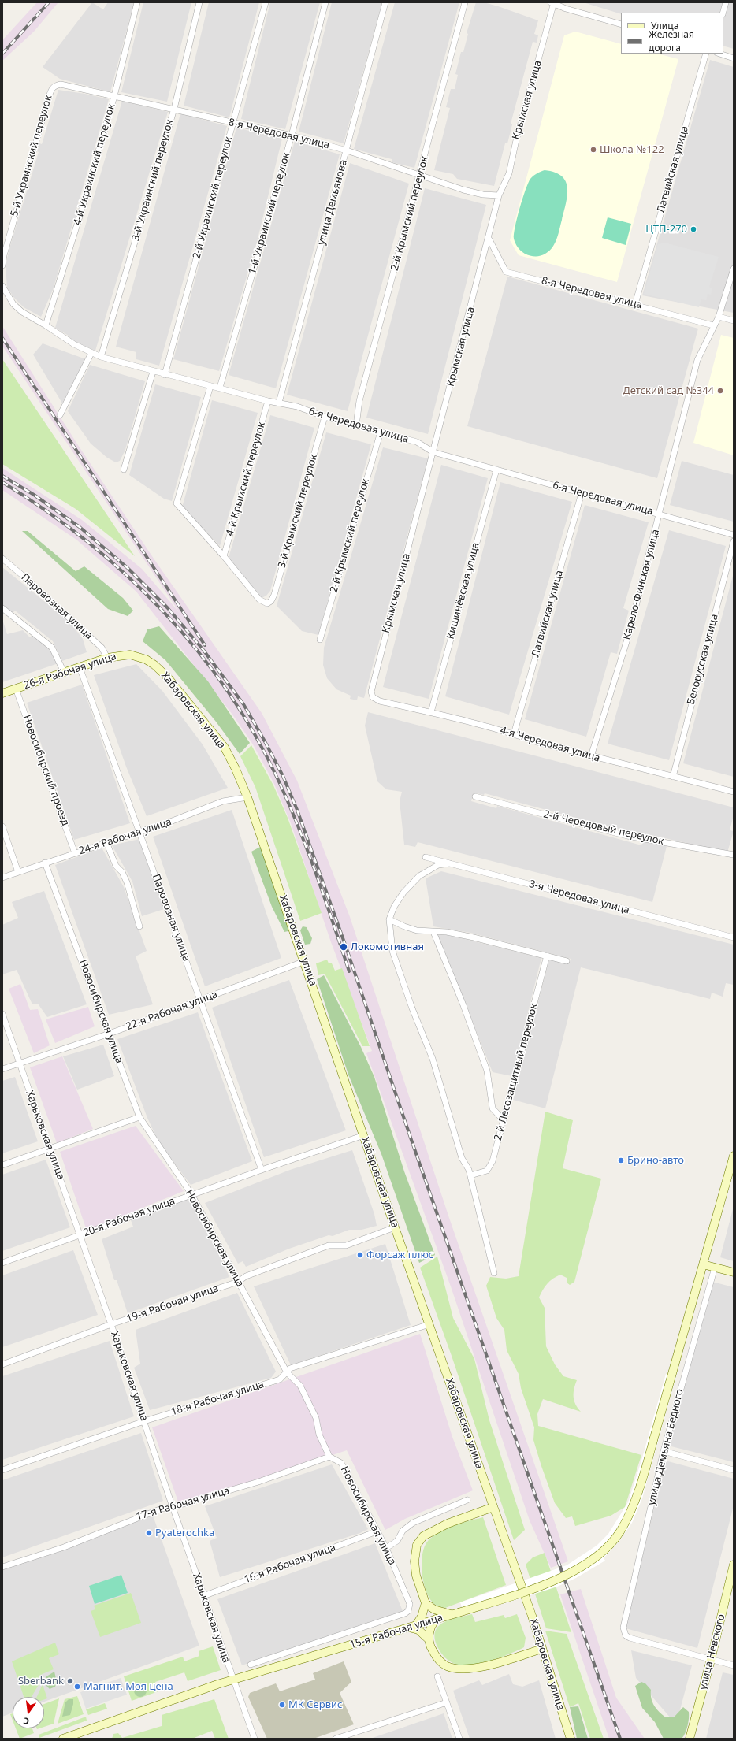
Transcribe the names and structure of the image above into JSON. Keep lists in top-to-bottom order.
{
  "streets": {
    "main road": [
      "26-я Рабочая улица",
      "Хабаровская улица",
      "улица Демьяна Бедного",
      "15-я Рабочая улица",
      "улица Невского"
    ],
    "street": [
      "Крымская улица",
      "8-я Чередовая улица",
      "5-й Украинский переулок",
      "4-й Украинский переулок",
      "Латвийская улица",
      "3-й Украинский переулок",
      "2-й Украинский переулок",
      "улица Демьянова",
      "1-й Украинский переулок",
      "2-й Крымский переулок",
      "6-я Чередовая улица",
      "4-й Крымский переулок",
      "3-й Крымский переулок",
      "Карело-Финская улица",
      "Кишинёвская улица",
      "Паровозная улица",
      "Белорусская улица",
      "4-я Чередовая улица",
      "Новосибирский проезд",
      "2-й Чередовый переулок",
      "24-я Рабочая улица",
      "3-я Чередовая улица",
      "22-я Рабочая улица",
      "Новосибирская улица",
      "2-й Лесозащитный переулок",
      "Харьковская улица",
      "20-я Рабочая улица",
      "19-я Рабочая улица",
      "18-я Рабочая улица",
      "17-я Рабочая улица",
      "16-я Рабочая улица"
    ]
  },
  "crossings": [
    ["Крымская улица", "8-я Чередовая улица"],
    ["Крымская улица", "6-я Чередовая улица"],
    ["Крымская улица", "4-я Чередовая улица"],
    ["8-я Чередовая улица", "5-й Украинский переулок"],
    ["8-я Чередовая улица", "4-й Украинский переулок"],
    ["8-я Чередовая улица", "Латвийская улица"],
    ["8-я Чередовая улица", "3-й Украинский переулок"],
    ["8-я Чередовая улица", "2-й Украинский переулок"],
    ["8-я Чередовая улица", "улица Демьянова"],
    ["8-я Чередовая улица", "1-й Украинский переулок"],
    ["8-я Чередовая улица", "2-й Крымский переулок"],
    ["8-я Чередовая улица", "Карело-Финская улица"],
    ["4-й Украинский переулок", "6-я Чередовая улица"],
    ["Латвийская улица", "6-я Чередовая улица"],
    ["Латвийская улица", "4-я Чередовая улица"],
    ["3-й Украинский переулок", "6-я Чередовая улица"],
    ["2-й Украинский переулок", "6-я Чередовая улица"],
    ["улица Демьянова", "6-я Чередовая улица"],
    ["1-й Украинский переулок", "6-я Чередовая улица"],
    ["2-й Крымский переулок", "6-я Чередовая улица"],
    ["6-я Чередовая улица", "4-й Крымский переулок"],
    ["6-я Чередовая улица", "3-й Крымский переулок"],
    ["6-я Чередовая улица", "Карело-Финская улица"],
    ["6-я Чередовая улица", "Кишинёвская улица"],
    ["4-й Крымский переулок", "3-й Крымский переулок"],
    ["Карело-Финская улица", "4-я Чередовая улица"],
    ["Кишинёвская улица", "4-я Чередовая улица"],
    ["Паровозная улица", "26-я Рабочая улица"],
    ["Паровозная улица", "24-я Рабочая улица"],
    ["Паровозная улица", "22-я Рабочая улица"],
    ["Паровозная улица", "20-я Рабочая улица"],
    ["Белорусская улица", "4-я Чередовая улица"],
    ["26-я Рабочая улица", "Хабаровская улица"],
    ["26-я Рабочая улица", "Новосибирский проезд"],
    ["Хабаровская улица", "24-я Рабочая улица"],
    ["Хабаровская улица", "22-я Рабочая улица"],
    ["Хабаровская улица", "20-я Рабочая улица"],
    ["Хабаровская улица", "19-я Рабочая улица"],
    ["Хабаровская улица", "18-я Рабочая улица"],
    ["Новосибирский проезд", "24-я Рабочая улица"],
    ["24-я Рабочая улица", "Новосибирская улица"],
    ["22-я Рабочая улица", "Новосибирская улица"],
    ["22-я Рабочая улица", "Харьковская улица"],
    ["Новосибирская улица", "20-я Рабочая улица"],
    ["Новосибирская улица", "19-я Рабочая улица"],
    ["Новосибирская улица", "18-я Рабочая улица"],
    ["Новосибирская улица", "17-я Рабочая улица"],
    ["Новосибирская улица", "16-я Рабочая улица"],
    ["Харьковская улица", "20-я Рабочая улица"],
    ["Харьковская улица", "19-я Рабочая улица"],
    ["Харьковская улица", "18-я Рабочая улица"],
    ["Харьковская улица", "17-я Рабочая улица"],
    ["Харьковская улица", "16-я Рабочая улица"],
    ["Харьковская улица", "15-я Рабочая улица"],
    ["улица Демьяна Бедного", "15-я Рабочая улица"],
    ["улица Демьяна Бедного", "улица Невского"]
  ],
  "places": [
    "Школа №122",
    "ЦТП-270",
    "Детский сад №344",
    "Локомотивная",
    "Брино-авто",
    "Форсаж плюс",
    "Pyaterochka",
    "Sberbank",
    "Магнит. Моя цена",
    "МК Сервис"
  ],
  "legend": ["Улица", "Железная дорога"],
  "north": "bottom"
}
